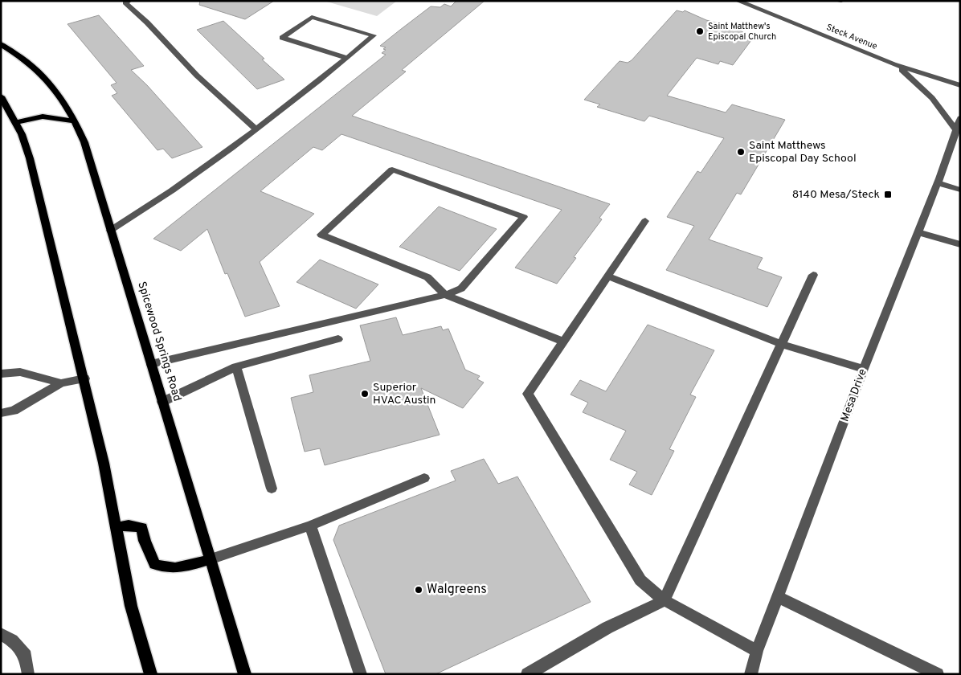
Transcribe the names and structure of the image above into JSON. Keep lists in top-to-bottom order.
{
  "streets": {
    "main road": ["Spicewood Springs Road"],
    "street": ["Steck Avenue", "Mesa Drive"]
  },
  "places": {
    "other": [
      "Saint Matthew's Episcopal Church",
      "Saint Matthews Episcopal Day School",
      "Superior HVAC Austin",
      "Walgreens"
    ],
    "transit": ["8140 Mesa/Steck"]
  }
}
